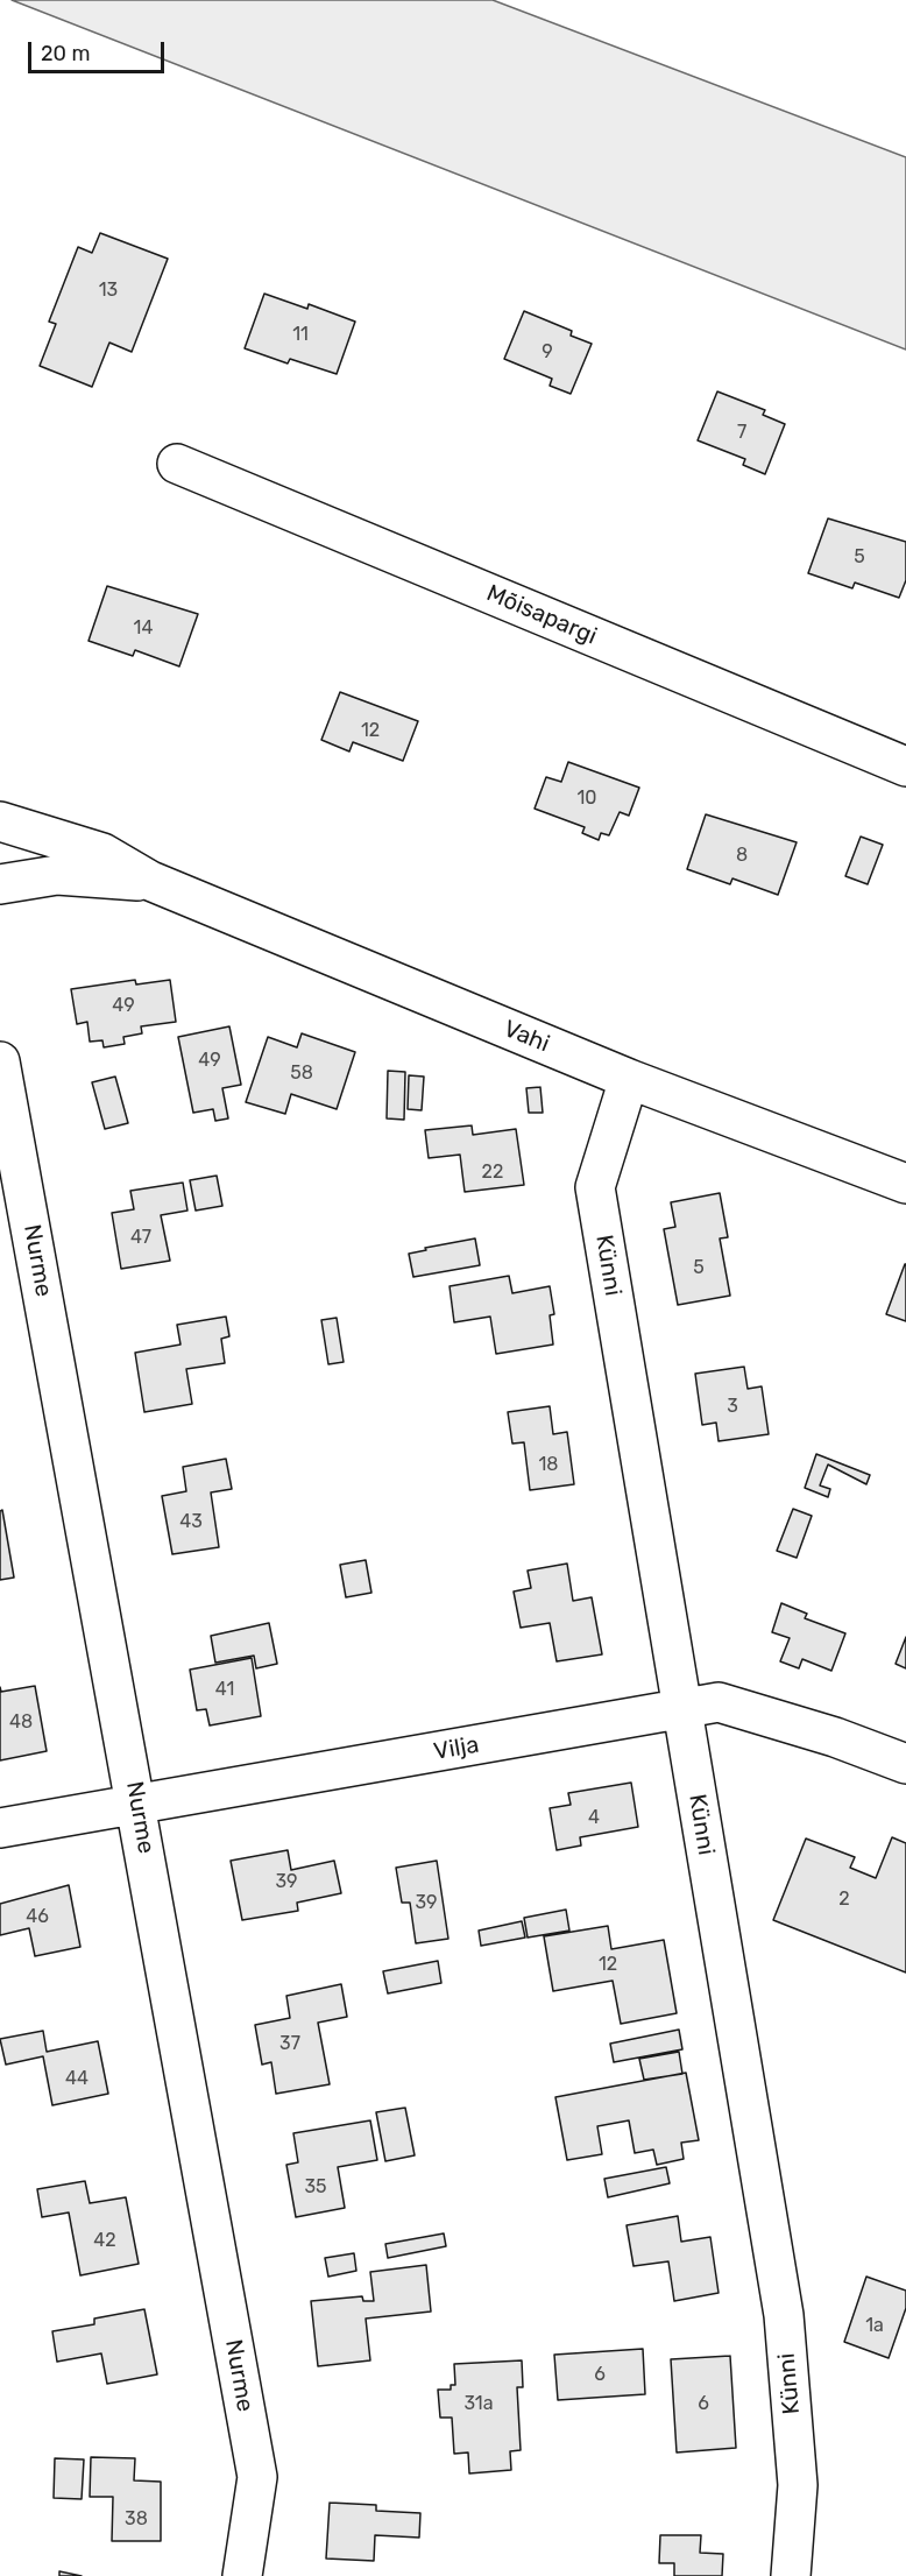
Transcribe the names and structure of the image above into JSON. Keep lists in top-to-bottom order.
{
  "streets": {
    "street": [
      "Mõisapargi",
      "Vahi",
      "Nurme",
      "Künni",
      "Vilja"
    ]
  },
  "crossings": [
    ["Vahi", "Künni"],
    ["Nurme", "Vilja"],
    ["Künni", "Vilja"]
  ],
  "house_numbers": [
    "13",
    "11",
    "9",
    "7",
    "5",
    "14",
    "12",
    "10",
    "8",
    "49",
    "49",
    "58",
    "22",
    "47",
    "5",
    "3",
    "18",
    "43",
    "41",
    "48",
    "4",
    "39",
    "2",
    "39",
    "46",
    "12",
    "37",
    "44",
    "35",
    "42",
    "1a",
    "6",
    "31a",
    "6",
    "38"
  ],
  "scale_bar": "20 m"
}
